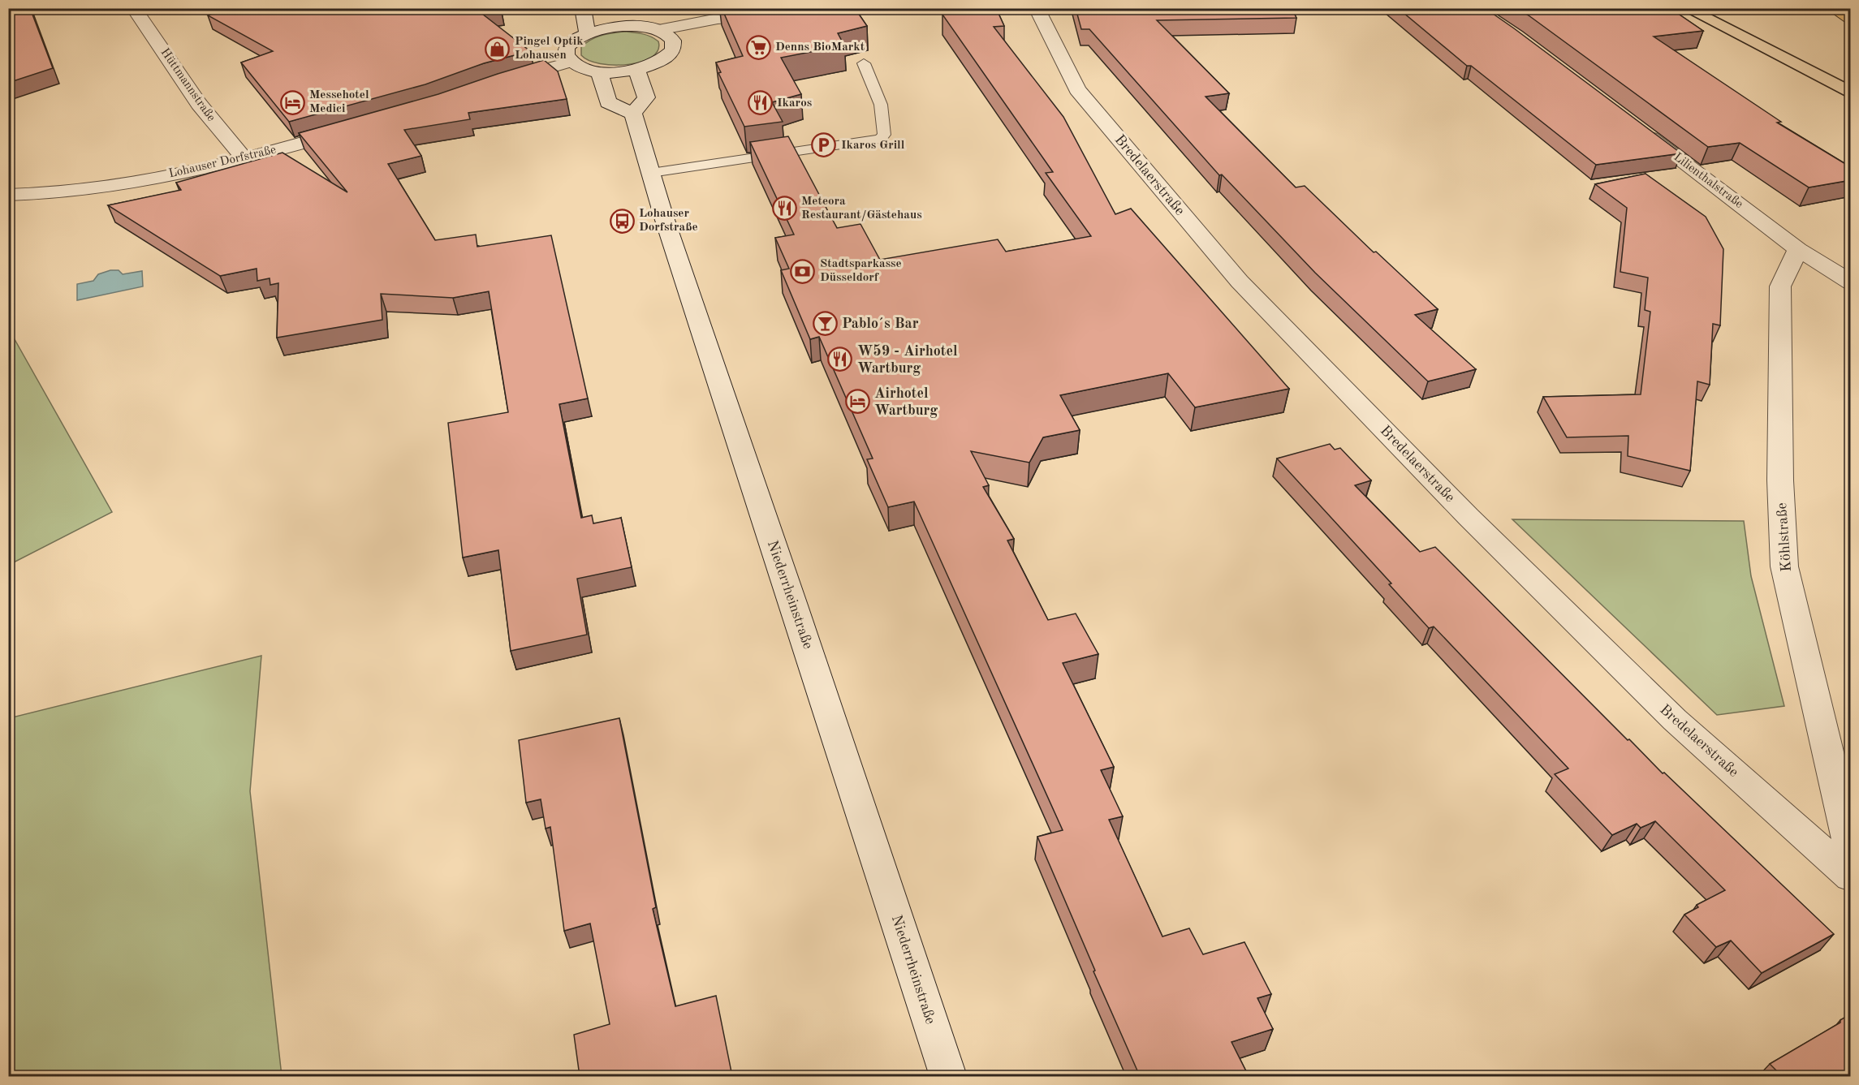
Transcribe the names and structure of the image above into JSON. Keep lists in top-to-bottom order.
{
  "streets": {
    "street": [
      "Hüttmannstraße",
      "Lohauser Dorfstraße",
      "Bredelaerstraße",
      "Lilienthalstraße",
      "Köhlstraße",
      "Niederrheinstraße"
    ]
  },
  "crossings": [
    ["Hüttmannstraße", "Lohauser Dorfstraße"],
    ["Lilienthalstraße", "Köhlstraße"]
  ],
  "places": {
    "supermarket": ["Denns BioMarkt"],
    "shop": ["Pingel Optik Lohausen"],
    "hotel": ["Messehotel Medici", "Airhotel Wartburg"],
    "restaurant": ["Ikaros", "Meteora Restaurant/Gästehaus", "W59 - Airhotel Wartburg"],
    "parking": ["Ikaros Grill"],
    "bus stop": ["Lohauser Dorfstraße"],
    "bank": ["Stadtsparkasse Düsseldorf"],
    "bar": ["Pablo´s Bar"]
  }
}
